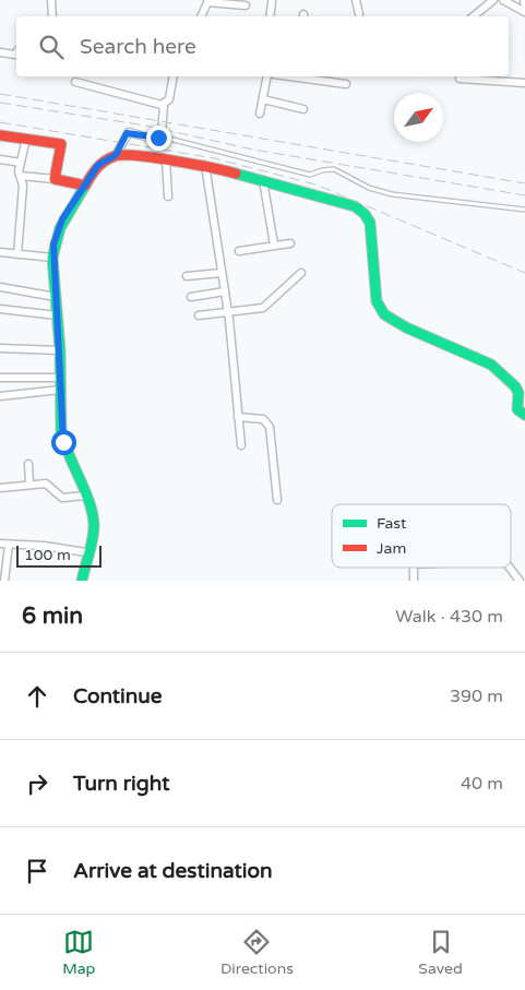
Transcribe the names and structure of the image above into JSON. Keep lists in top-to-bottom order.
{
  "legend": ["Fast", "Jam"],
  "scale_bar": "100 m",
  "north": "top right",
  "page": {
    "search": "Search here",
    "scale": "100 m",
    "heading": ["6 min", "Walk · 430 m"],
    "list": [
      ["Continue", "390 m"],
      ["Turn right", "40 m"],
      "Arrive at destination"
    ],
    "nav": ["Map", "Directions", "Saved"]
  }
}
